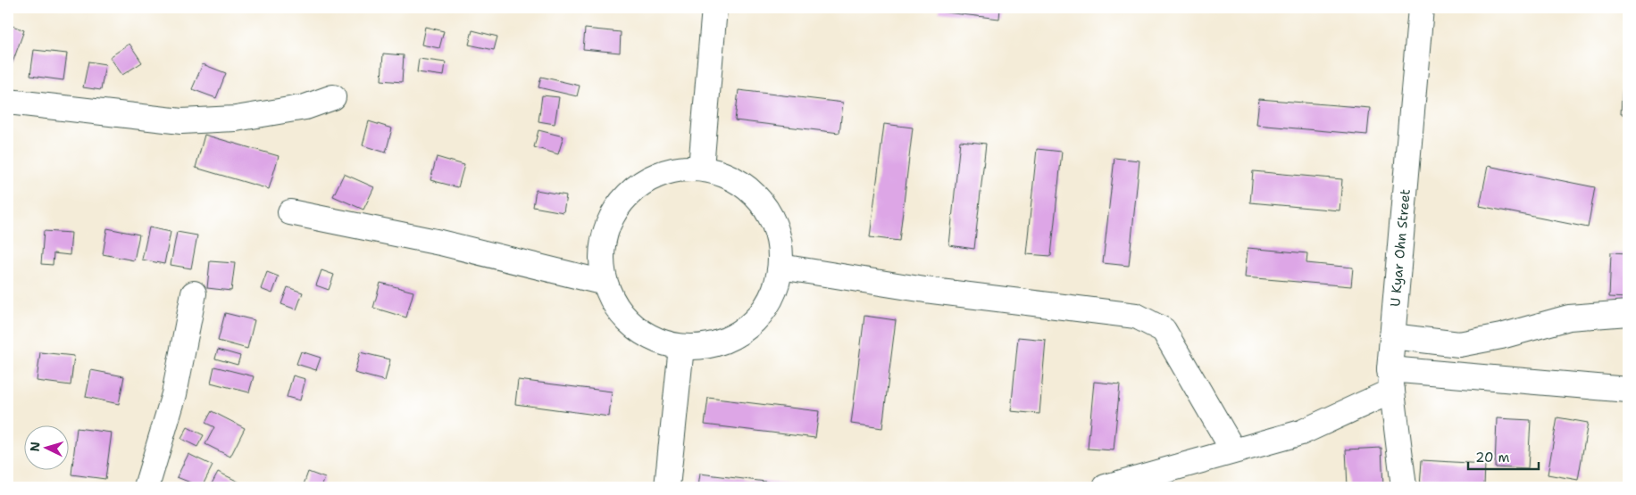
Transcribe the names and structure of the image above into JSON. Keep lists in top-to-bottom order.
{
  "streets": {
    "street": ["U Kyar Ohn Street"]
  },
  "scale_bar": "20 m",
  "north": "left"
}
